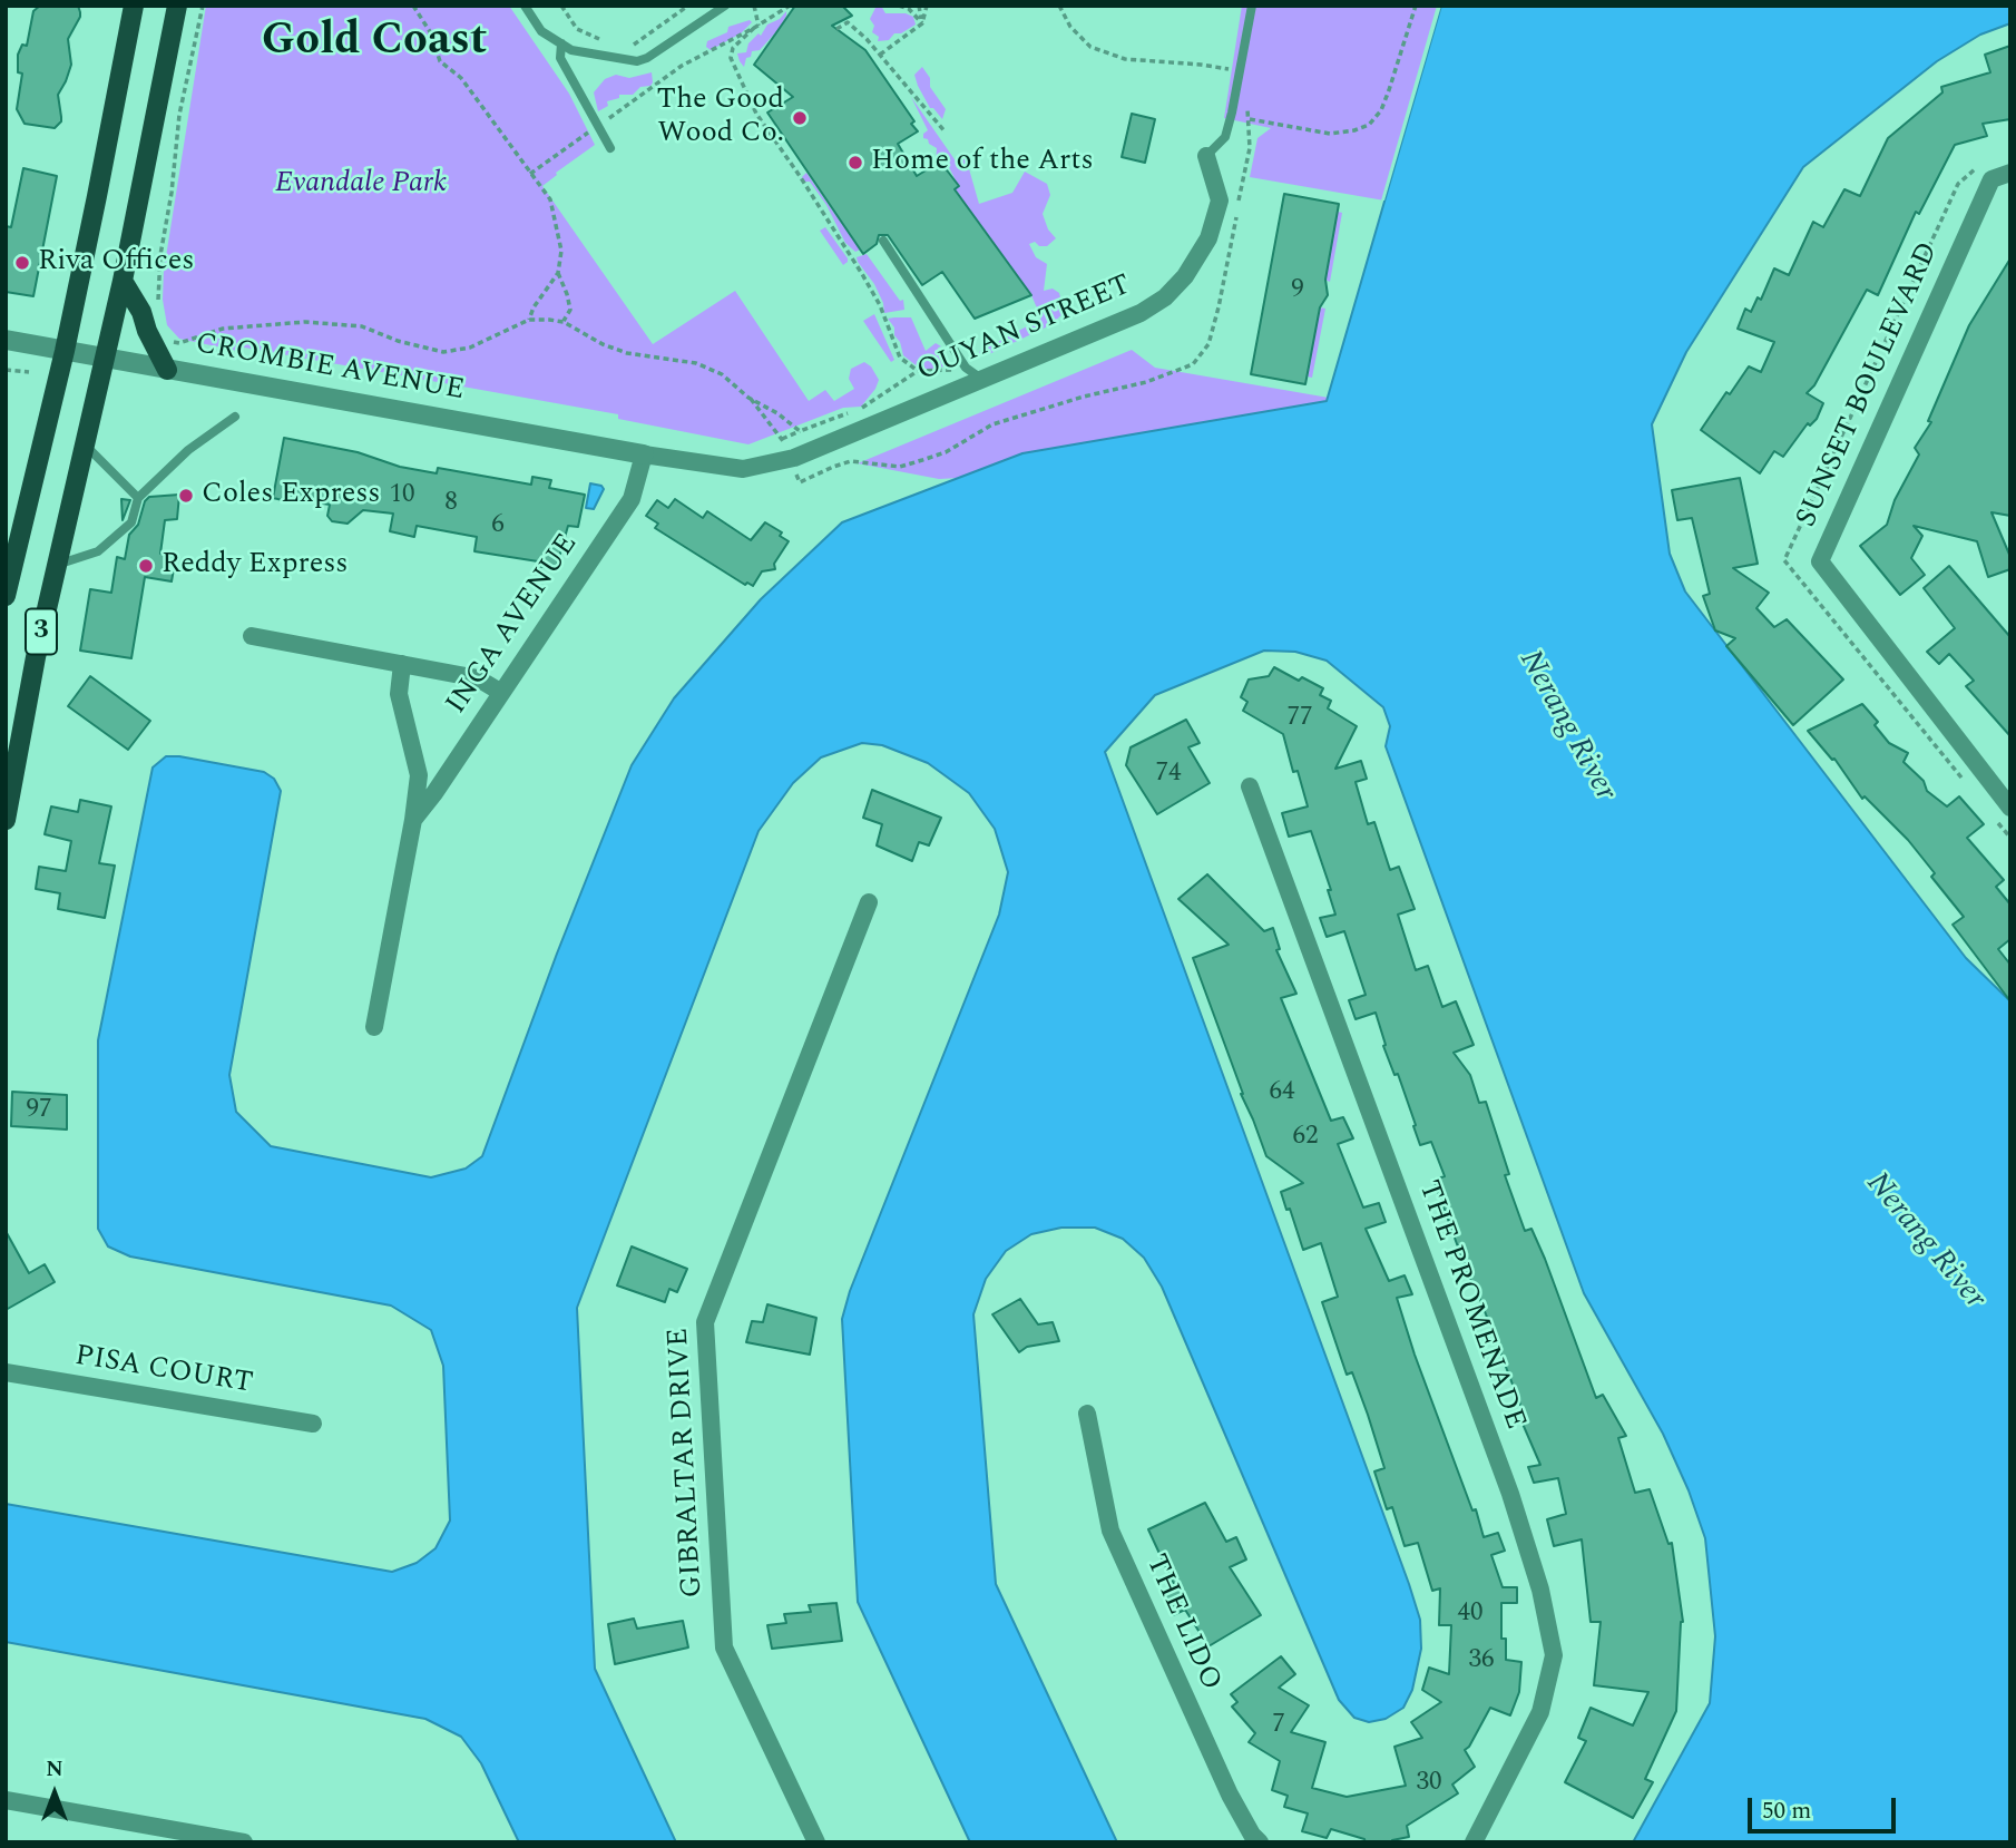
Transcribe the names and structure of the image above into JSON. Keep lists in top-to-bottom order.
{
  "streets": {
    "main road": ["3"],
    "street": [
      "OUYAN STREET",
      "CROMBIE AVENUE",
      "SUNSET BOULEVARD",
      "INGA AVENUE",
      "THE PROMENADE",
      "PISA COURT",
      "GIBRALTAR DRIVE",
      "THE LIDO"
    ]
  },
  "crossings": [
    ["OUYAN STREET", "CROMBIE AVENUE"],
    ["OUYAN STREET", "INGA AVENUE"],
    ["CROMBIE AVENUE", "INGA AVENUE"],
    ["CROMBIE AVENUE", "3"]
  ],
  "districts": ["Gold Coast"],
  "water": ["Nerang River"],
  "parks": ["Evandale Park"],
  "places": [
    "The Good Wood Co.",
    "Home of the Arts",
    "Riva Offices",
    "Coles Express",
    "Reddy Express"
  ],
  "house_numbers": [
    "9",
    "10",
    "8",
    "6",
    "77",
    "74",
    "64",
    "97",
    "62",
    "40",
    "36",
    "7",
    "30"
  ],
  "scale_bar": "50 m",
  "north": "top"
}
